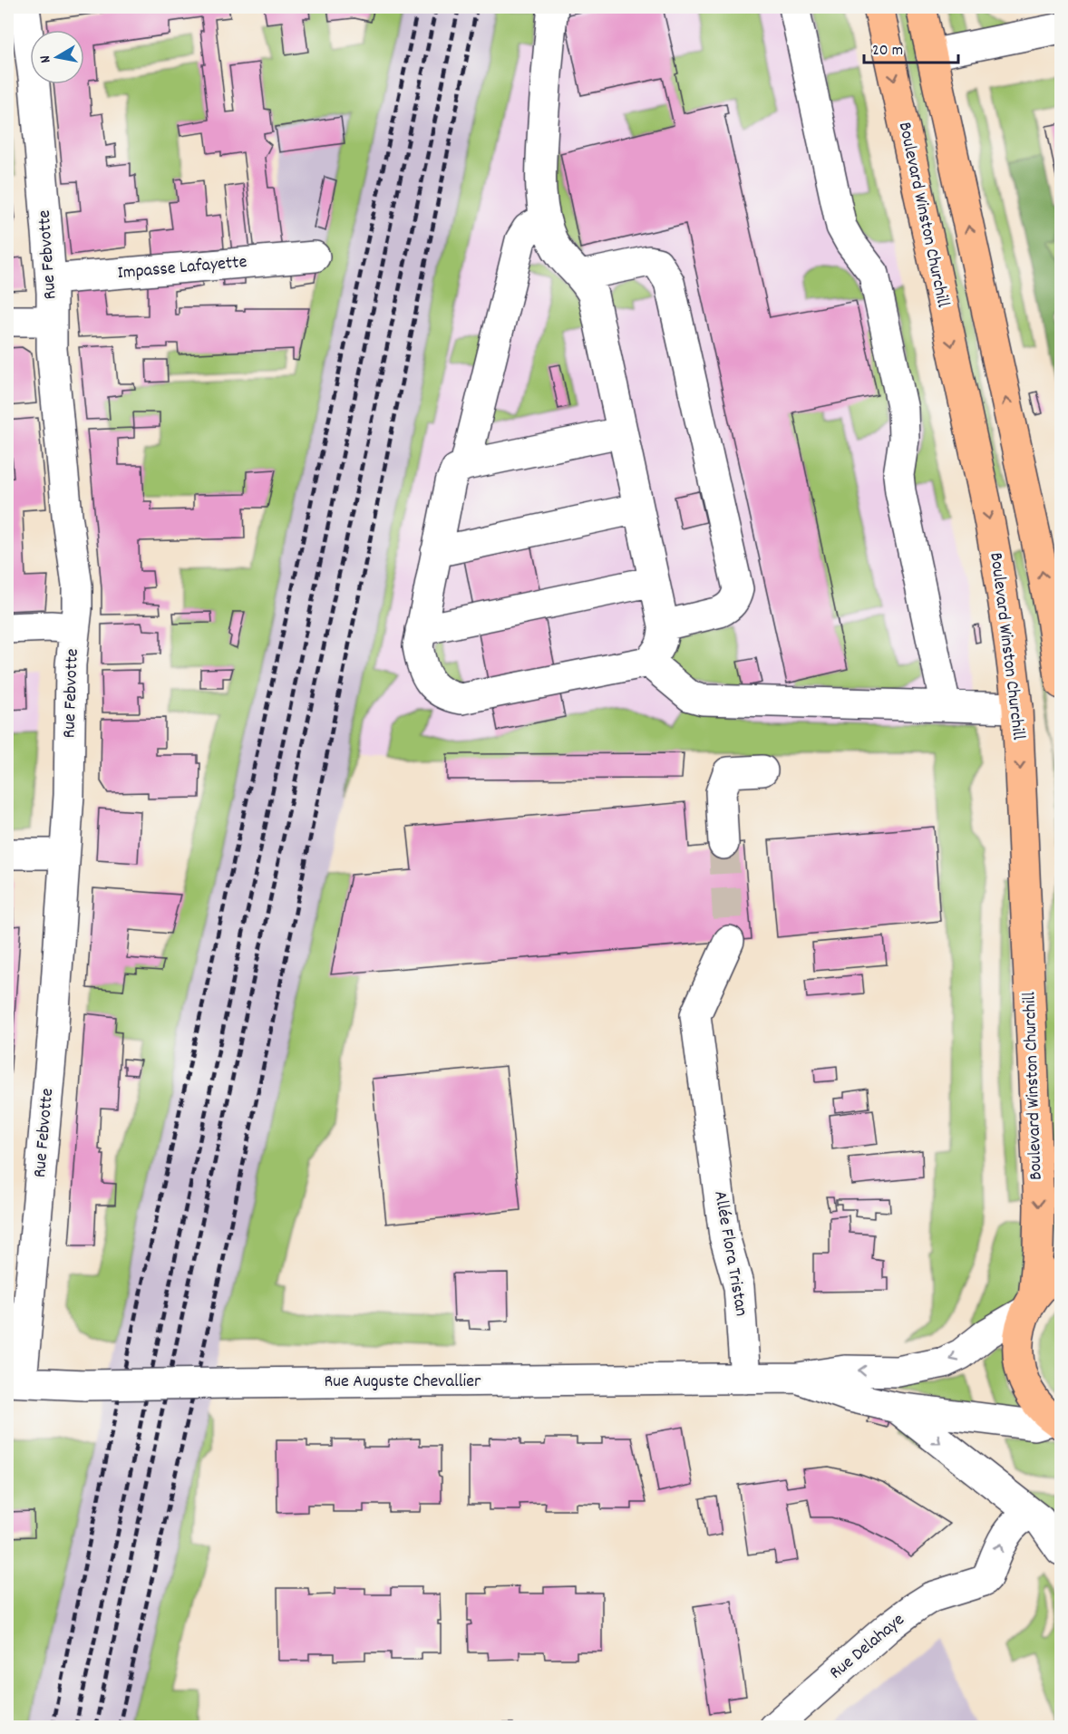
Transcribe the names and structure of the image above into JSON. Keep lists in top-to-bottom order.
{
  "streets": {
    "main road": ["Boulevard Winston Churchill"],
    "street": [
      "Rue Febvotte",
      "Impasse Lafayette",
      "Allée Flora Tristan",
      "Rue Auguste Chevallier",
      "Rue Delahaye"
    ]
  },
  "crossings": [
    ["Boulevard Winston Churchill", "Rue Auguste Chevallier"],
    ["Rue Febvotte", "Impasse Lafayette"],
    ["Rue Febvotte", "Rue Auguste Chevallier"],
    ["Allée Flora Tristan", "Rue Auguste Chevallier"],
    ["Rue Auguste Chevallier", "Rue Delahaye"]
  ],
  "one_way": ["Rue Delahaye"],
  "scale_bar": "20 m",
  "north": "left"
}
